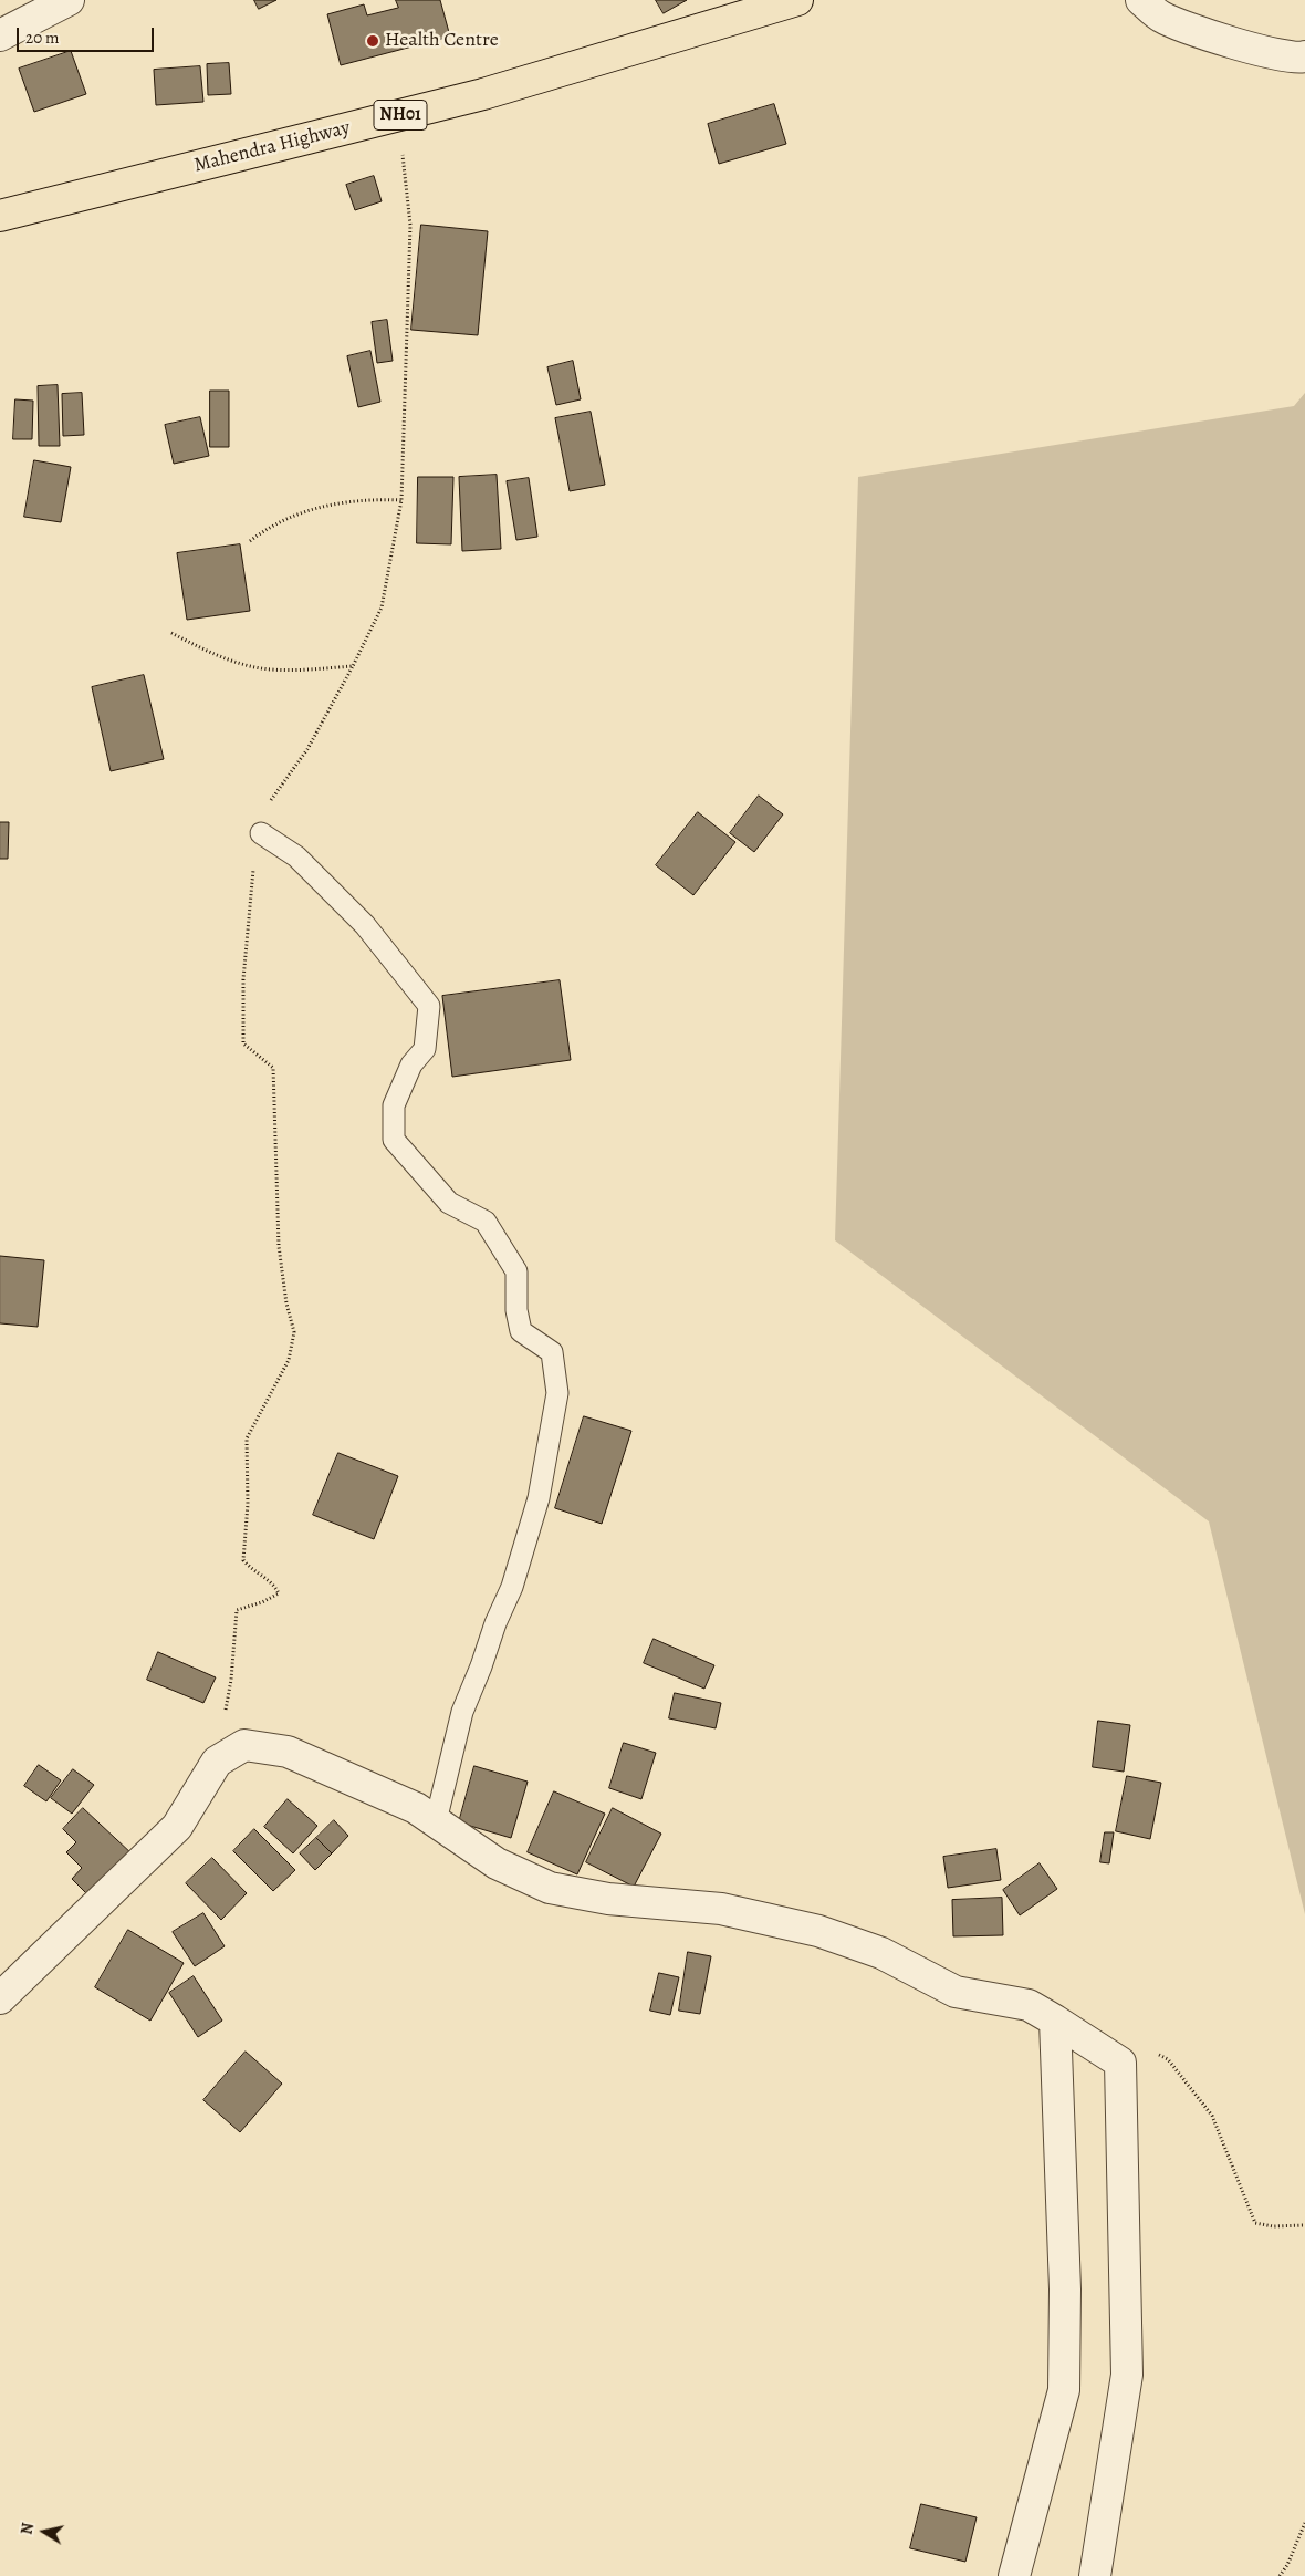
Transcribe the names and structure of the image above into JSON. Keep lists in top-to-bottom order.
{
  "streets": {
    "highway": ["NH01", "Mahendra Highway"]
  },
  "places": ["Health Centre"],
  "scale_bar": "20 m",
  "north": "left"
}
